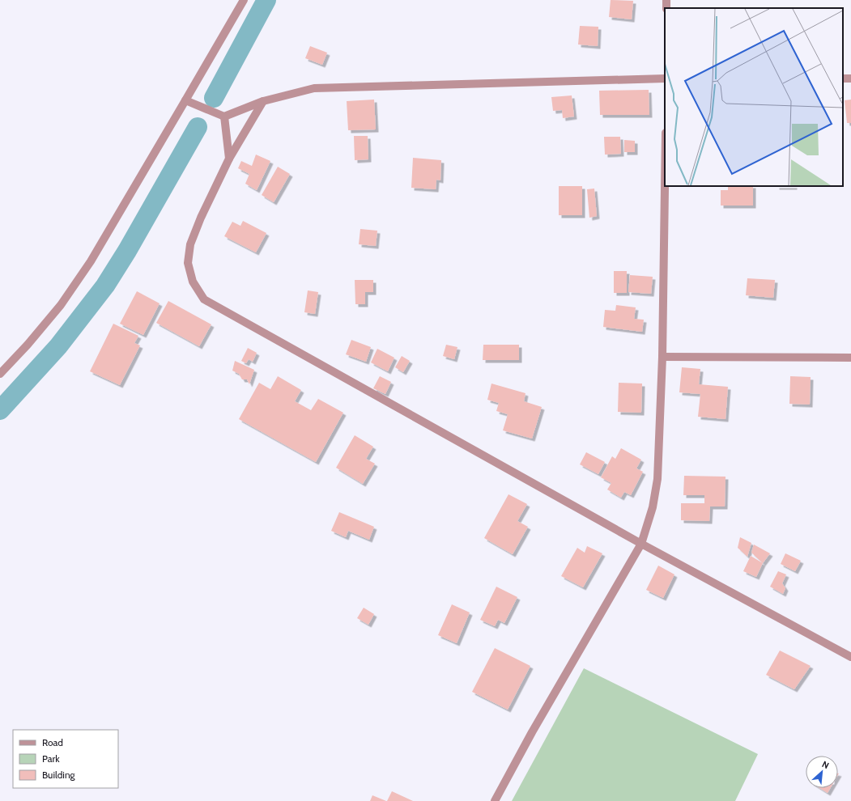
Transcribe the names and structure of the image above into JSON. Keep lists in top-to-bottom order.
{
  "legend": ["Road", "Park", "Building"],
  "north": "top right"
}
